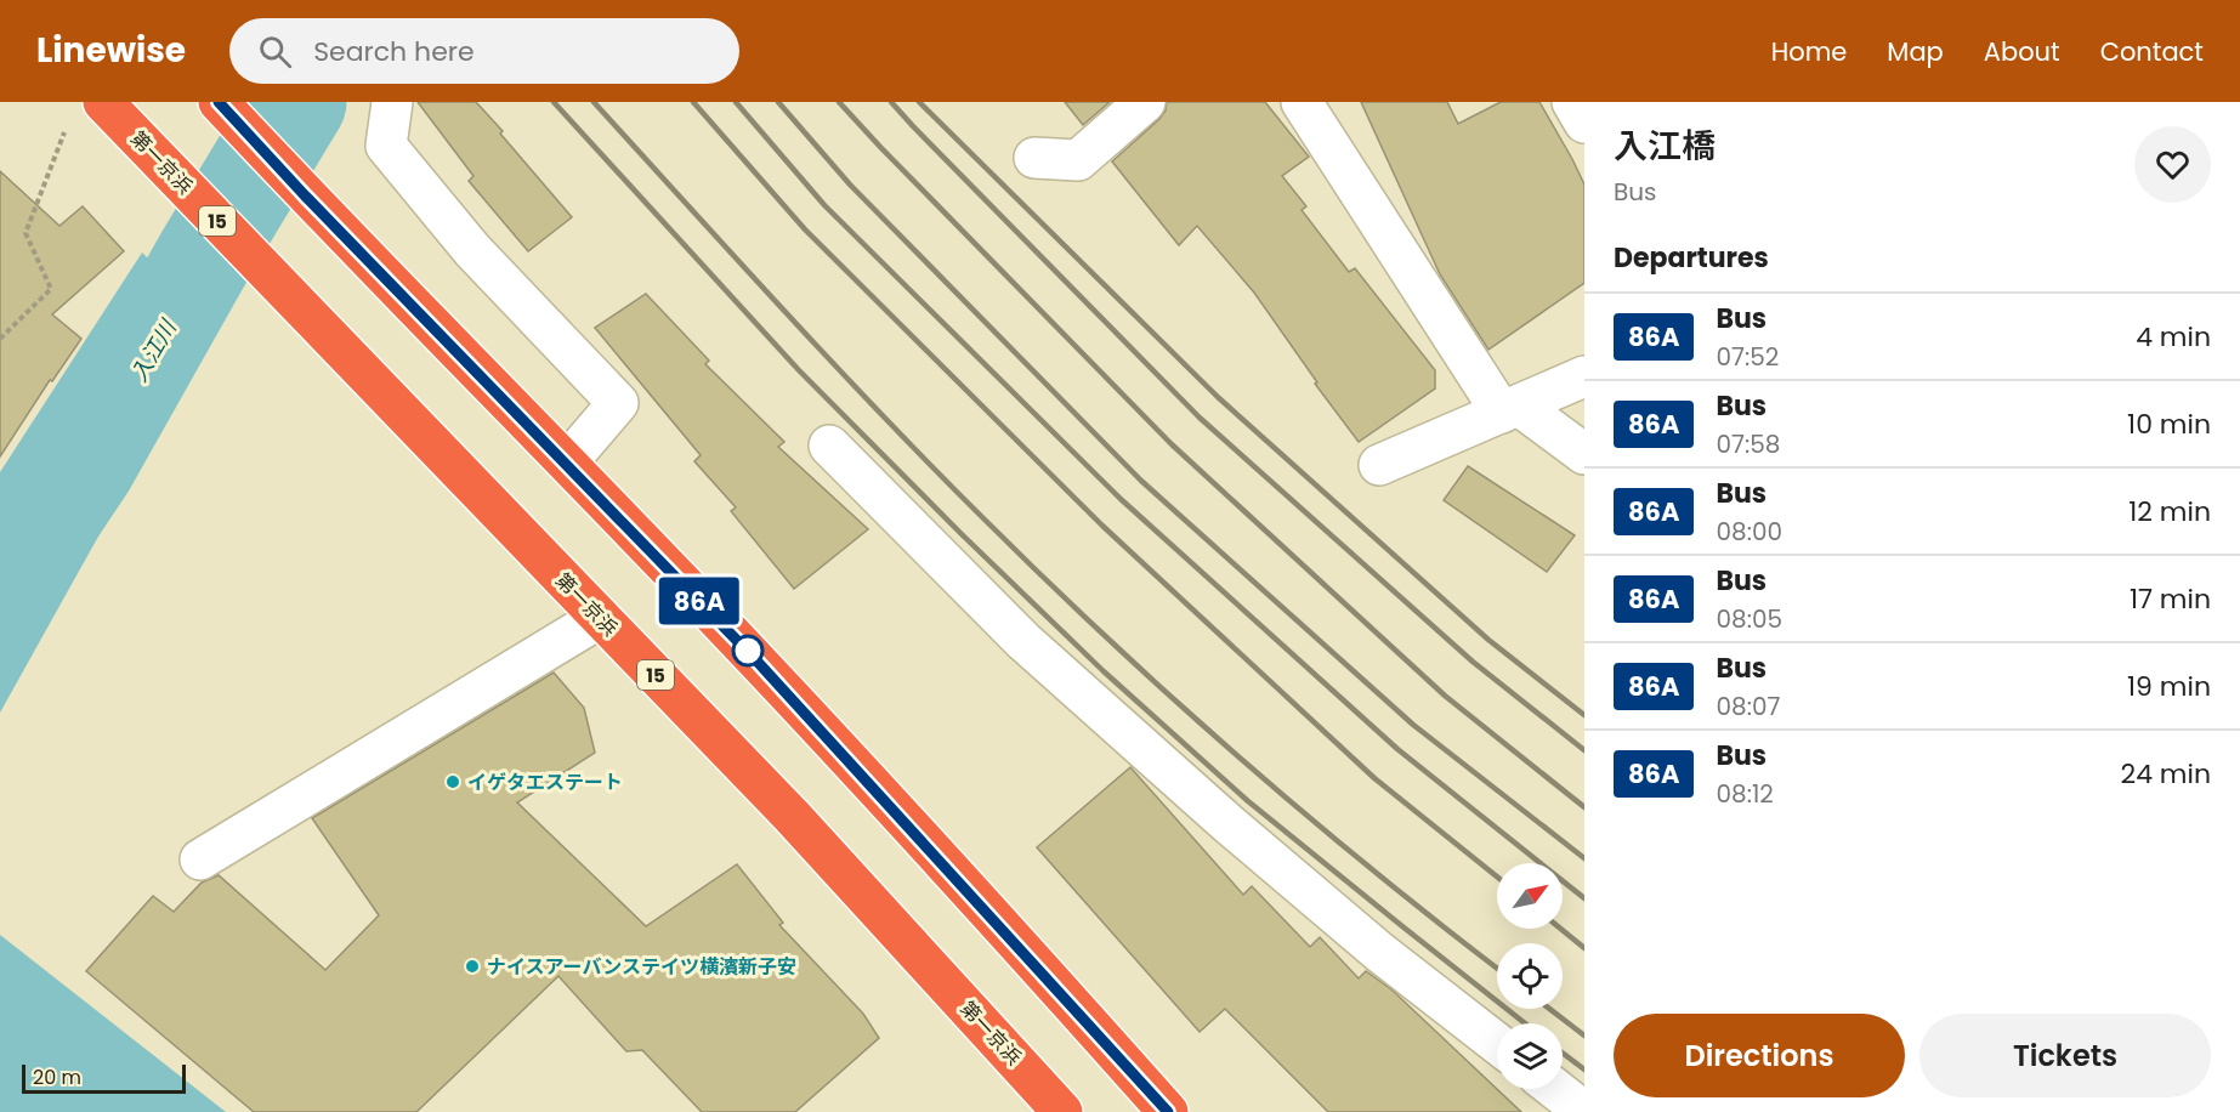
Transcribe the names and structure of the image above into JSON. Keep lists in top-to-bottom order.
{
  "streets": {
    "highway": ["第一京浜", "15"]
  },
  "water": ["入江川"],
  "places": ["イゲタエステート", "ナイスアーバンステイツ横濱新子安"],
  "lines": ["bus line 86A"],
  "scale_bar": "20 m",
  "north": "top right",
  "page": {
    "header": "Linewise",
    "search": "Search here",
    "nav": [
      "Home",
      "Map",
      "About",
      "Contact"
    ],
    "on_map": "86A",
    "heading": [
      ["入江橋", "Bus"],
      "Departures"
    ],
    "list": [
      {
        "mark": "86A",
        "name": "Bus",
        "note": "07:52",
        "value": "4 min"
      },
      {
        "mark": "86A",
        "name": "Bus",
        "note": "07:58",
        "value": "10 min"
      },
      {
        "mark": "86A",
        "name": "Bus",
        "note": "08:00",
        "value": "12 min"
      },
      {
        "mark": "86A",
        "name": "Bus",
        "note": "08:05",
        "value": "17 min"
      },
      {
        "mark": "86A",
        "name": "Bus",
        "note": "08:07",
        "value": "19 min"
      },
      {
        "mark": "86A",
        "name": "Bus",
        "note": "08:12",
        "value": "24 min"
      }
    ],
    "buttons": ["Directions", "Tickets"],
    "scale": "20 m"
  }
}
